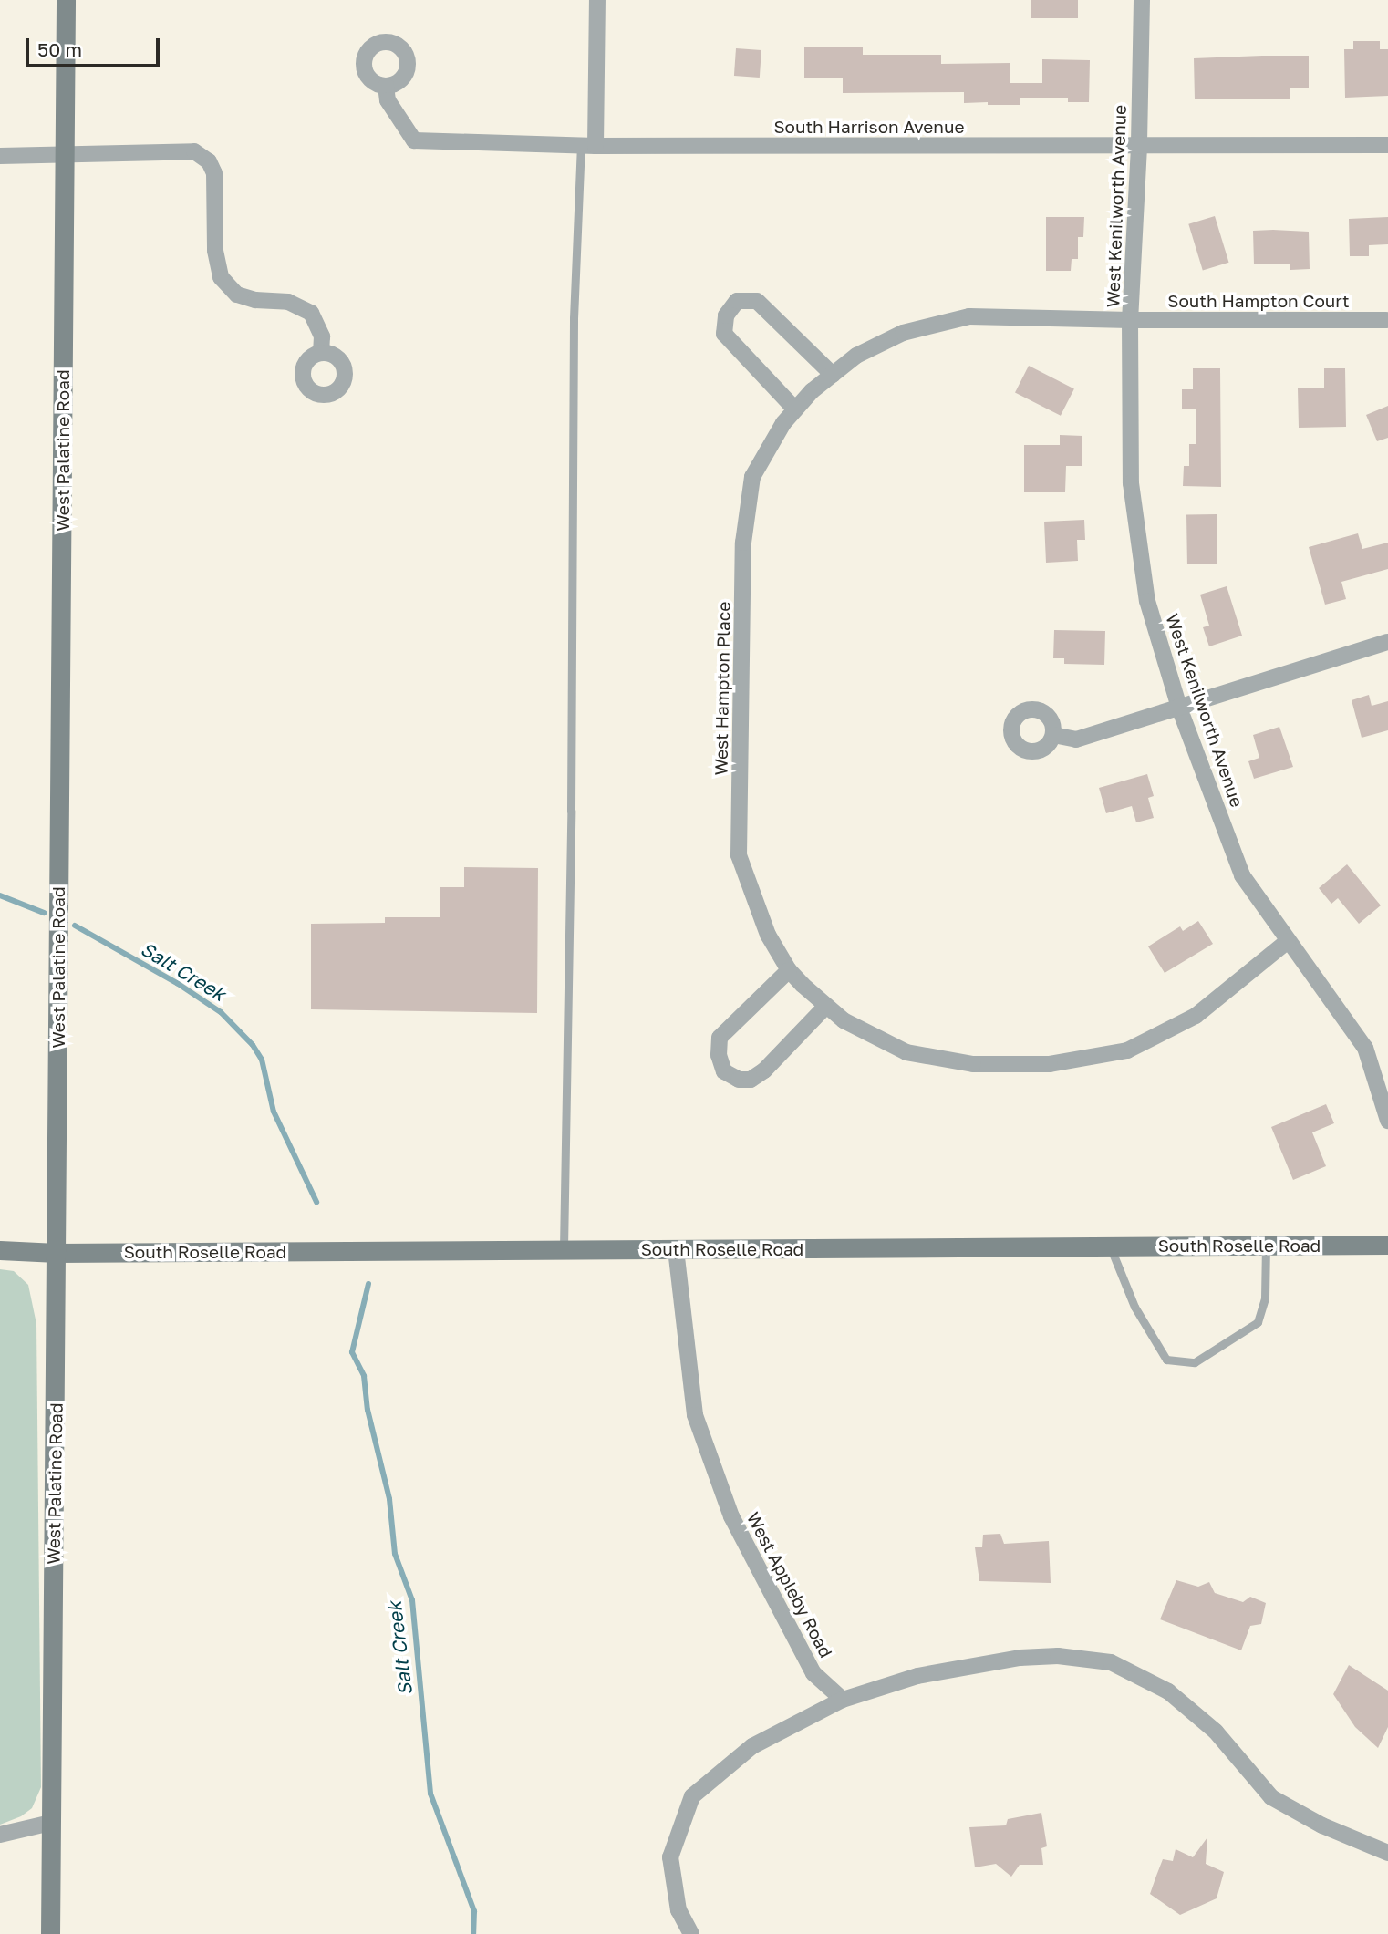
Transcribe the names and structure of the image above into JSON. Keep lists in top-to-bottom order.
{
  "streets": {
    "main road": ["West Palatine Road", "South Roselle Road"],
    "street": [
      "South Harrison Avenue",
      "West Kenilworth Avenue",
      "South Hampton Court",
      "West Hampton Place",
      "West Appleby Road"
    ]
  },
  "crossings": [
    ["South Harrison Avenue", "West Kenilworth Avenue"],
    ["West Kenilworth Avenue", "South Hampton Court"],
    ["West Kenilworth Avenue", "West Hampton Place"],
    ["South Hampton Court", "West Hampton Place"],
    ["West Palatine Road", "South Roselle Road"],
    ["South Roselle Road", "West Appleby Road"]
  ],
  "water": ["Salt Creek"],
  "scale_bar": "50 m"
}
